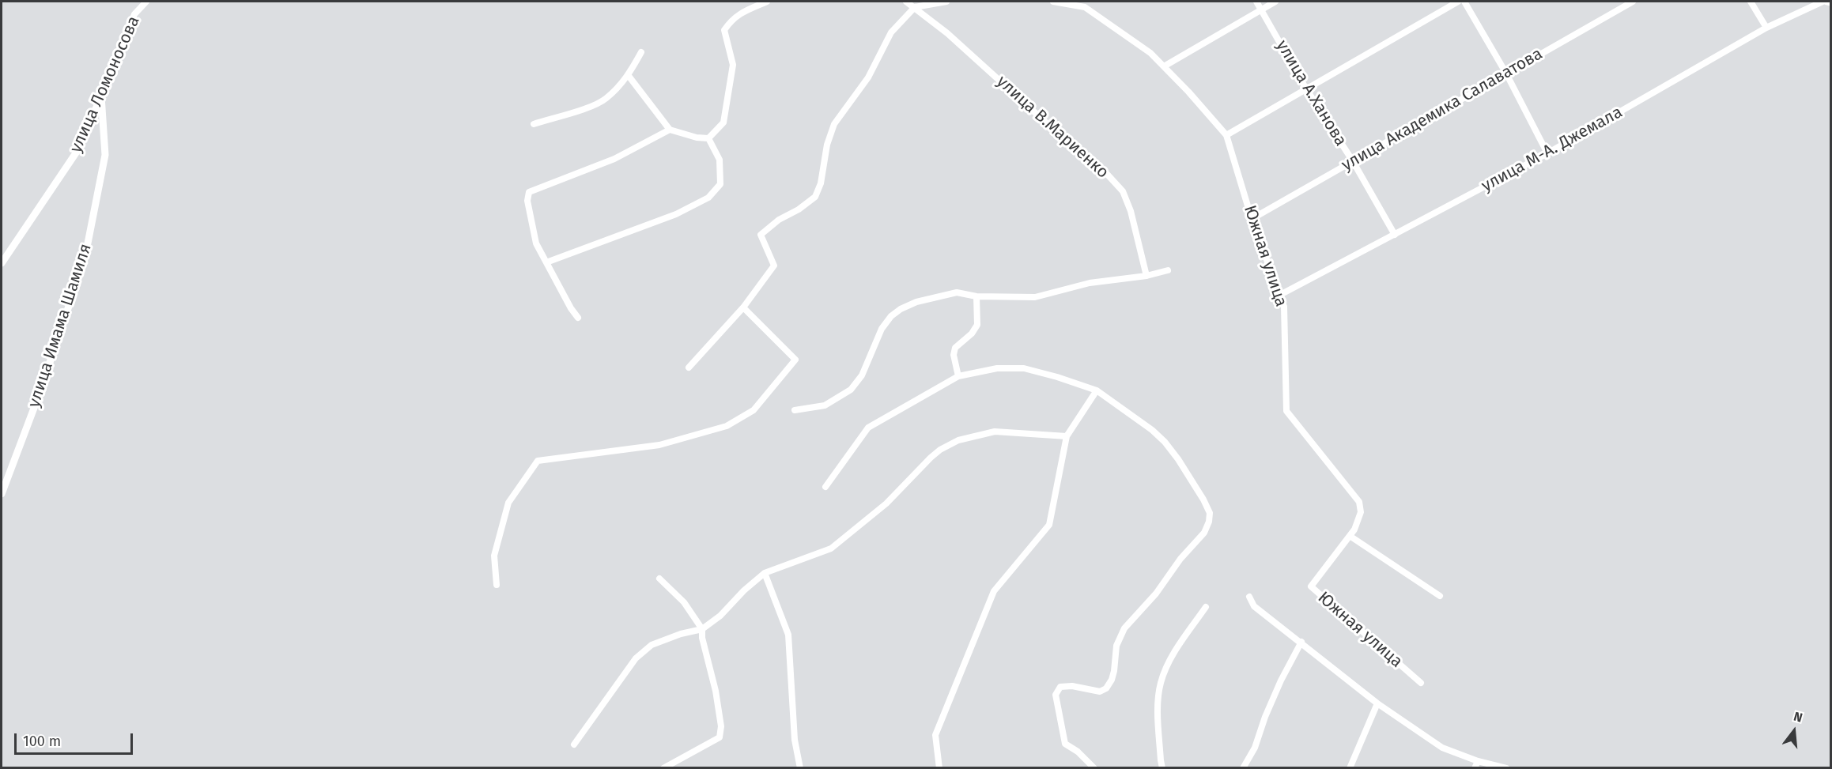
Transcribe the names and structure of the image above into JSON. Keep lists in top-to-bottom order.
{
  "streets": {
    "street": [
      "улица Ломоносова",
      "улица А.Ханова",
      "улица Академика Салаватова",
      "улица В.Мариенко",
      "улица М-А. Джемала",
      "Южная улица",
      "улица Имама Шамиля"
    ]
  },
  "crossings": [
    ["улица Ломоносова", "улица Имама Шамиля"],
    ["улица А.Ханова", "улица Академика Салаватова"],
    ["улица А.Ханова", "улица М-А. Джемала"],
    ["улица Академика Салаватова", "Южная улица"],
    ["улица М-А. Джемала", "Южная улица"]
  ],
  "scale_bar": "100 m",
  "north": "top"
}
